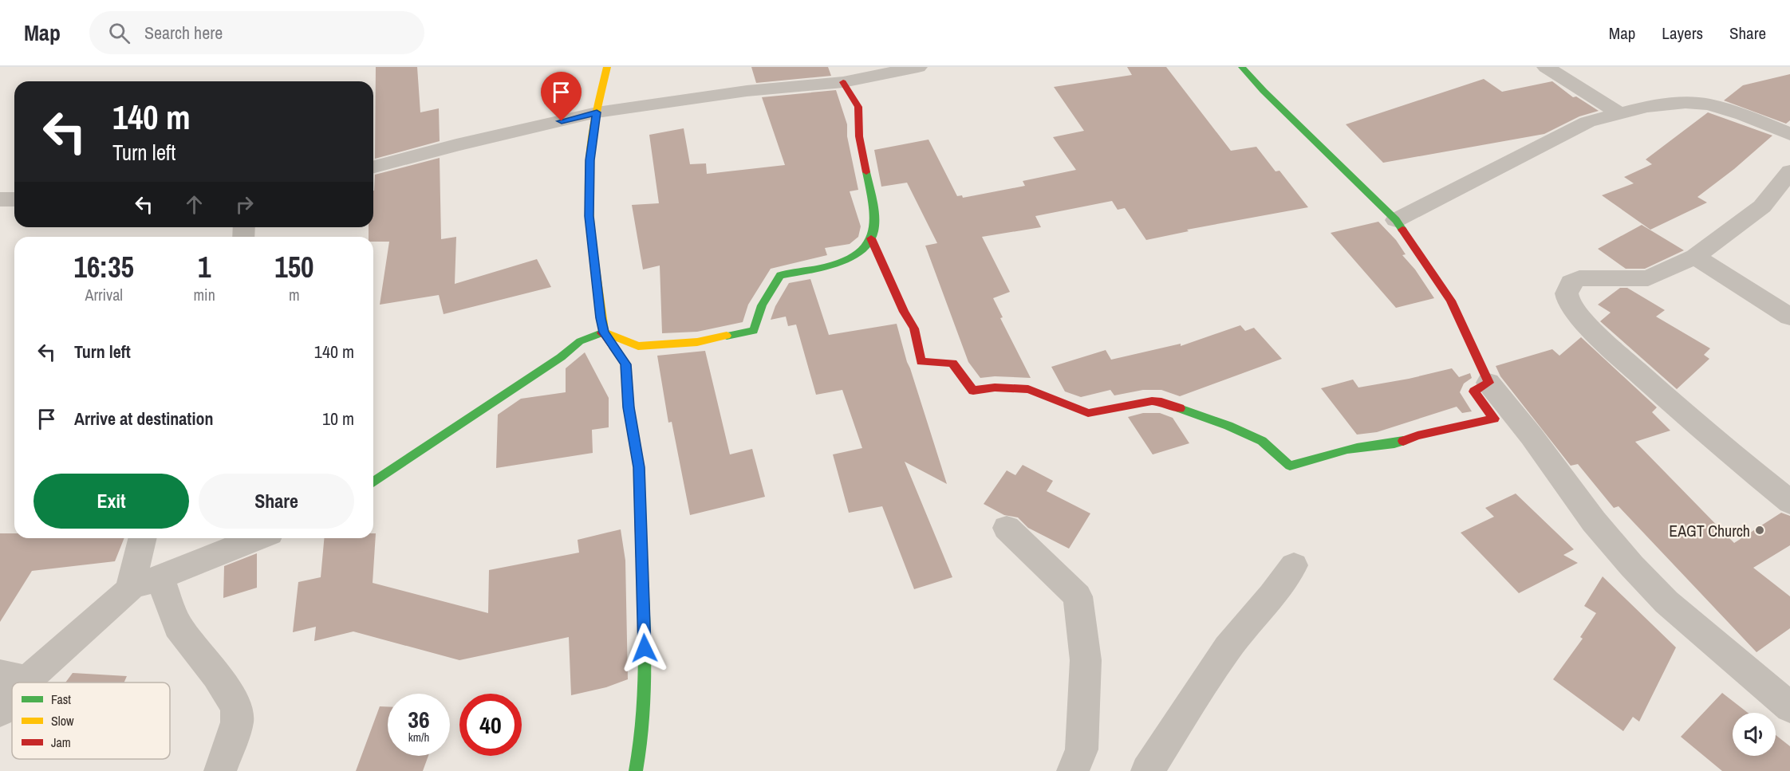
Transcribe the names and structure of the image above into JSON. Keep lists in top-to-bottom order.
{
  "places": ["EAGT Church"],
  "legend": ["Fast", "Slow", "Jam"],
  "page": {
    "header": "Map",
    "search": "Search here",
    "nav": ["Map", "Layers", "Share"],
    "turn": ["140 m", "Turn left"],
    "eta": [
      "16:35",
      "Arrival",
      "1",
      "min",
      "150",
      "m"
    ],
    "list": [
      {
        "name": "Turn left",
        "value": "140 m"
      },
      {
        "name": "Arrive at destination",
        "value": "10 m"
      }
    ],
    "buttons": ["Exit", "Share"],
    "speed": "36 km/h",
    "limit": "40"
  }
}
